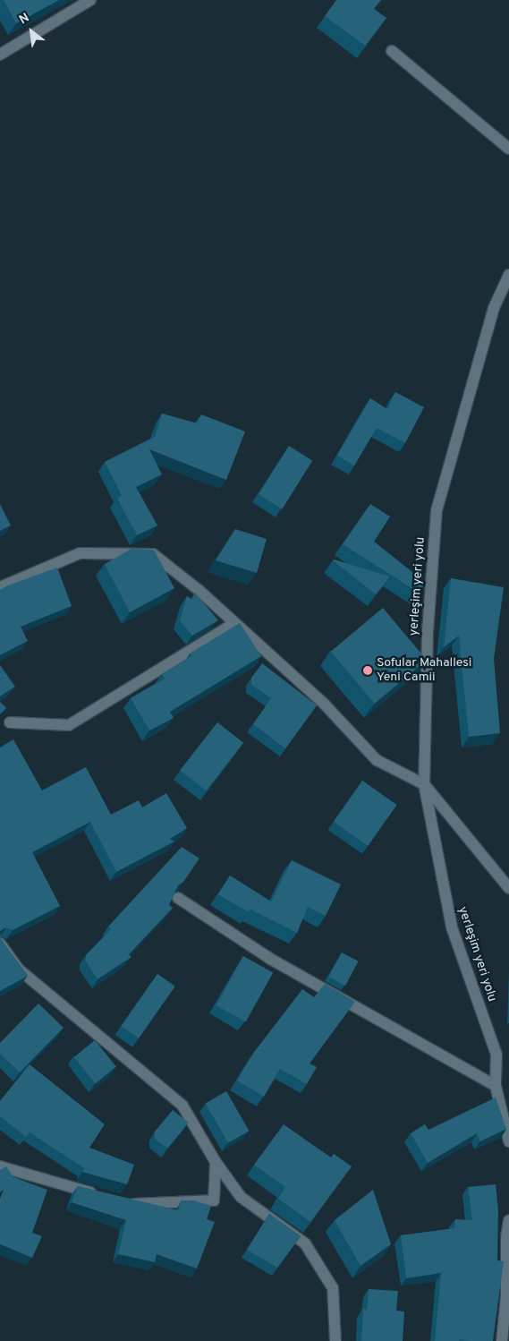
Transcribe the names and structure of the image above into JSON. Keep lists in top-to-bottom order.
{
  "streets": {
    "street": ["yerleşim yeri yolu"]
  },
  "places": ["Sofular Mahallesi Yeni Camii"],
  "north": "top left"
}
